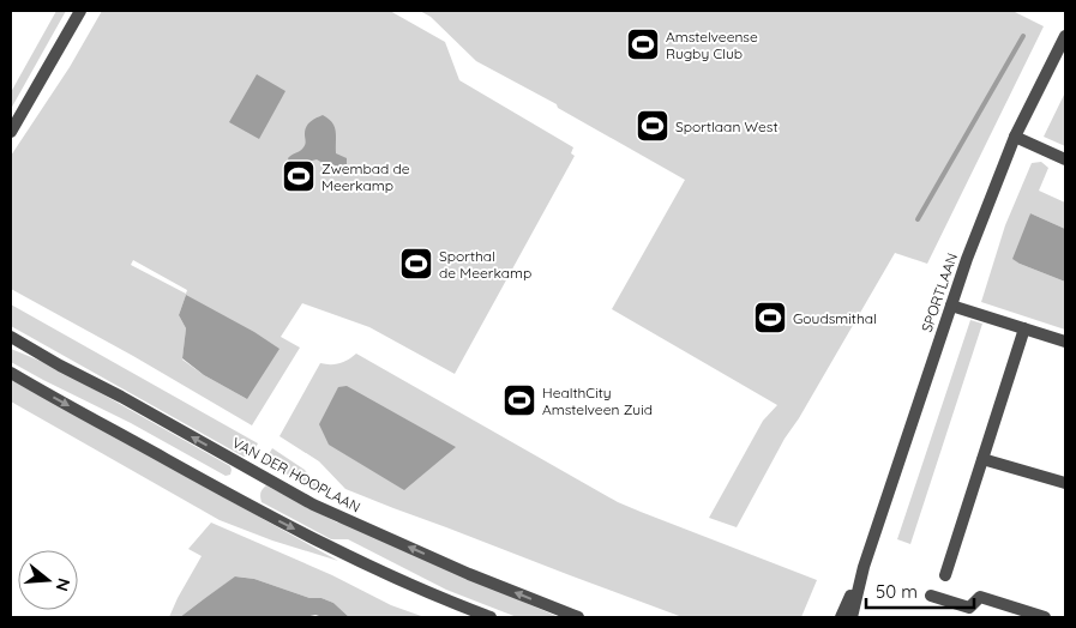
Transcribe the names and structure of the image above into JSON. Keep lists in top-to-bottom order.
{
  "streets": {
    "street": ["SPORTLAAN", "VAN DER HOOPLAAN"]
  },
  "places": {
    "sports": [
      "Amstelveense Rugby Club",
      "Sportlaan West",
      "Zwembad de Meerkamp",
      "Sporthal de Meerkamp",
      "Goudsmithal",
      "HealthCity Amstelveen Zuid"
    ]
  },
  "scale_bar": "50 m",
  "north": "right"
}
